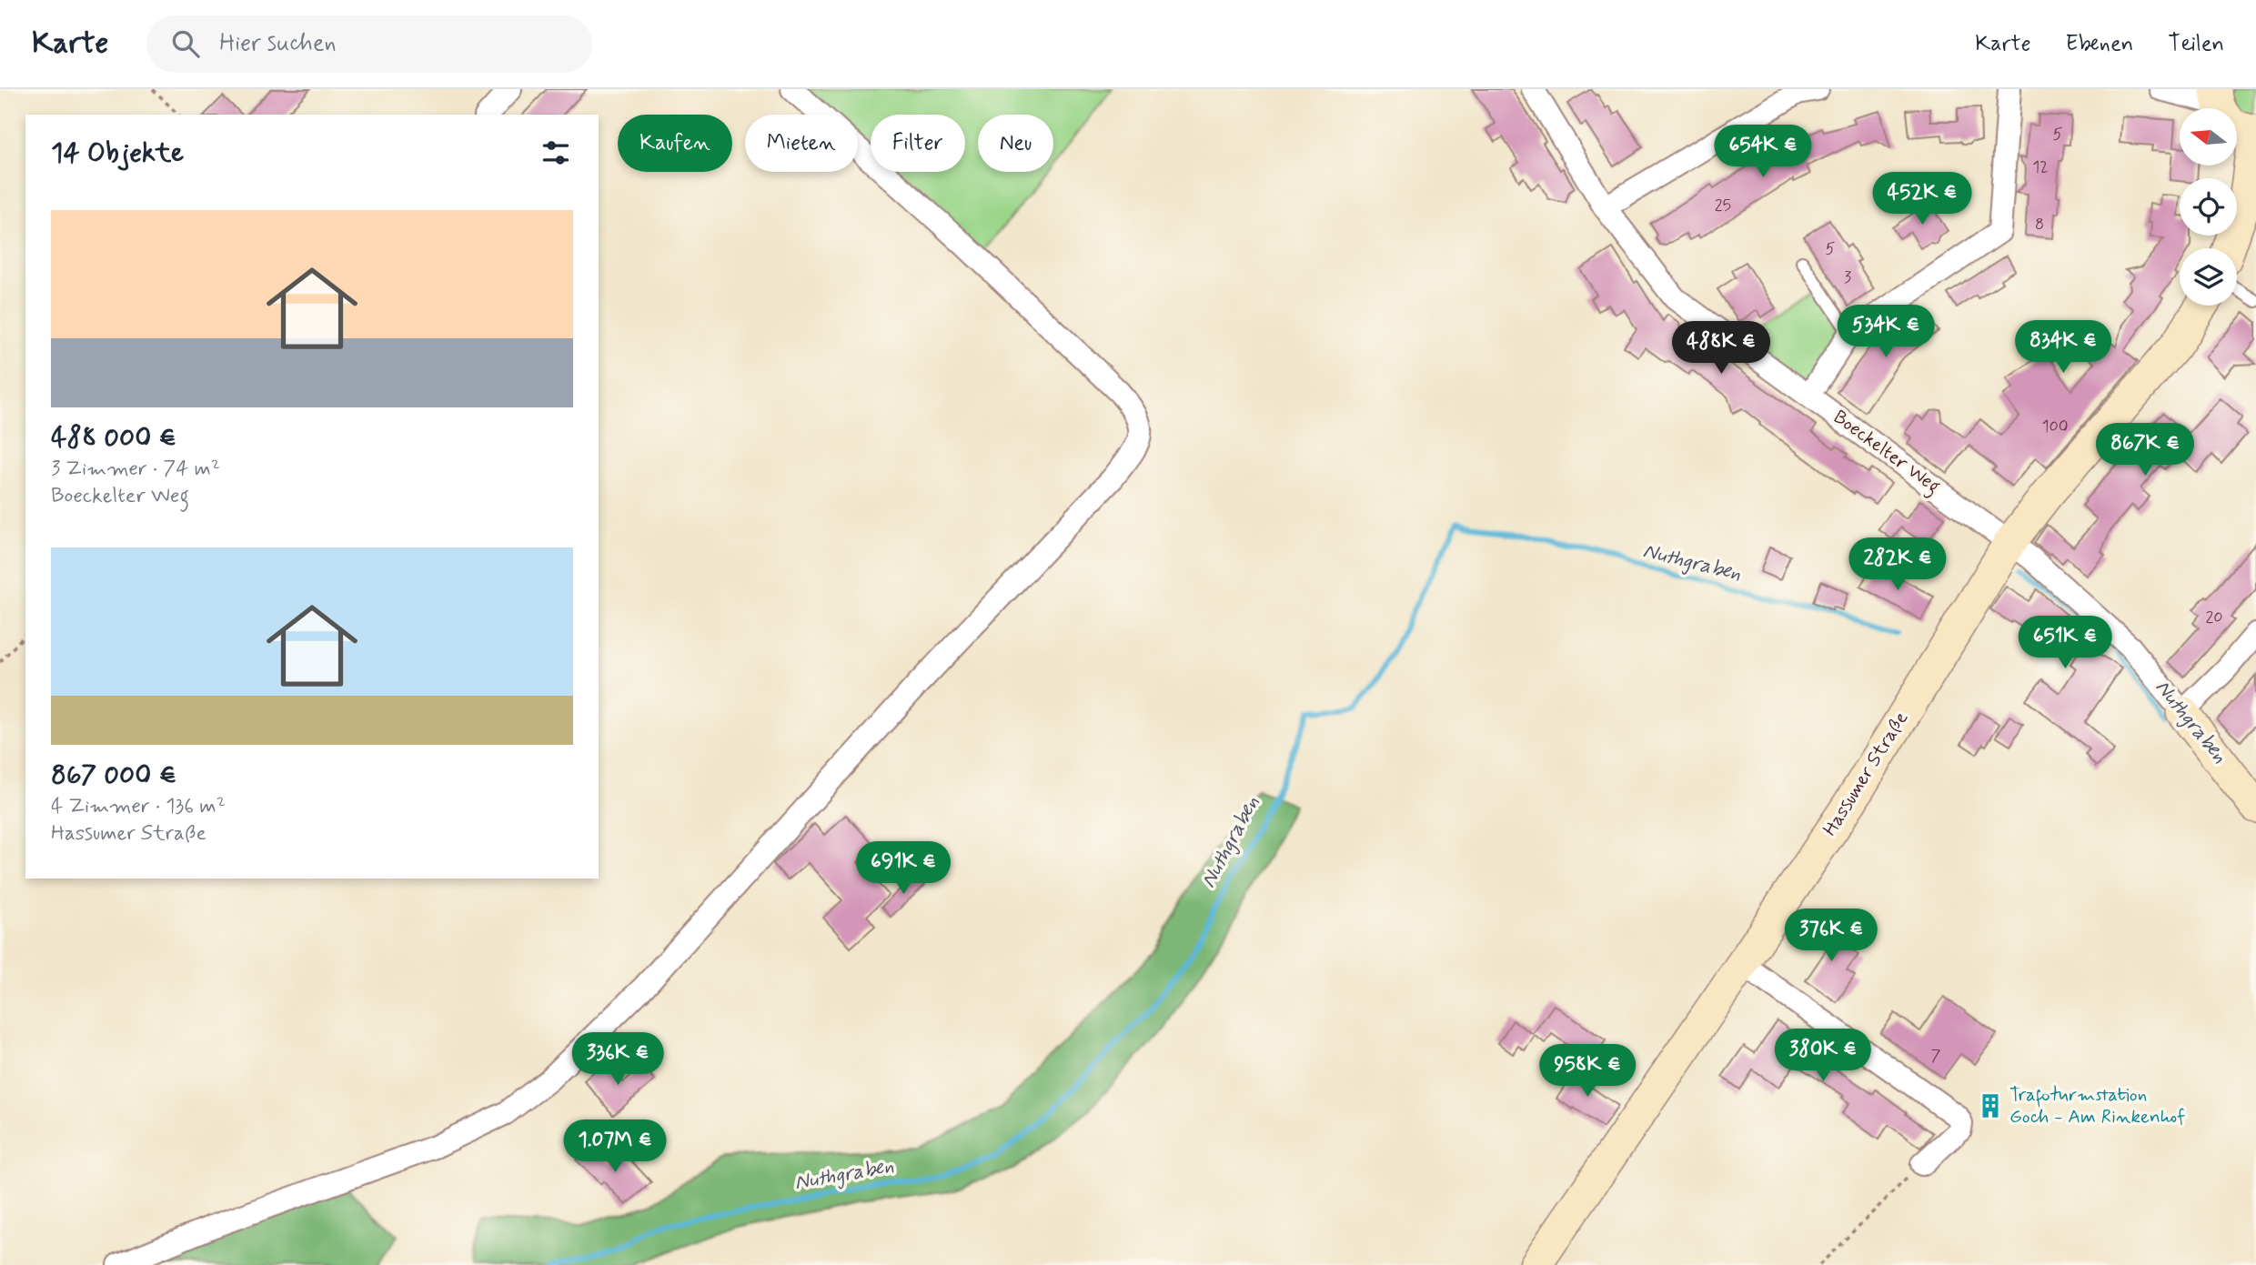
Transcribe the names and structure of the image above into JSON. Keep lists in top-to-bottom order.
{
  "streets": {
    "street": ["Boeckelter Weg", "Hassumer Straße"]
  },
  "crossings": [
    ["Boeckelter Weg", "Hassumer Straße"]
  ],
  "water": ["Nuthgraben"],
  "places": {
    "building": ["Trafoturmstation Goch - Am Rinkenhof"]
  },
  "house_numbers": [
    "5",
    "12",
    "25",
    "8",
    "5",
    "3",
    "100",
    "20",
    "7"
  ],
  "north": "left",
  "page": {
    "header": "Karte",
    "search": "Hier suchen",
    "nav": ["Karte", "Ebenen", "Teilen"],
    "chip": [
      "Kaufen",
      "Mieten",
      "Filter",
      "Neu"
    ],
    "heading": "14 Objekte",
    "price": [
      "654K €",
      "452K €",
      "534K €",
      "834K €",
      "488K €",
      "867K €",
      "282K €",
      "651K €",
      "691K €",
      "376K €",
      "380K €",
      "336K €",
      "958K €",
      "1.07M €"
    ],
    "list": [
      {
        "name": "488 000 €",
        "note": "3 Zimmer · 74 m² · Boeckelter Weg"
      },
      {
        "name": "867 000 €",
        "note": "4 Zimmer · 136 m² · Hassumer Straße"
      }
    ]
  }
}
